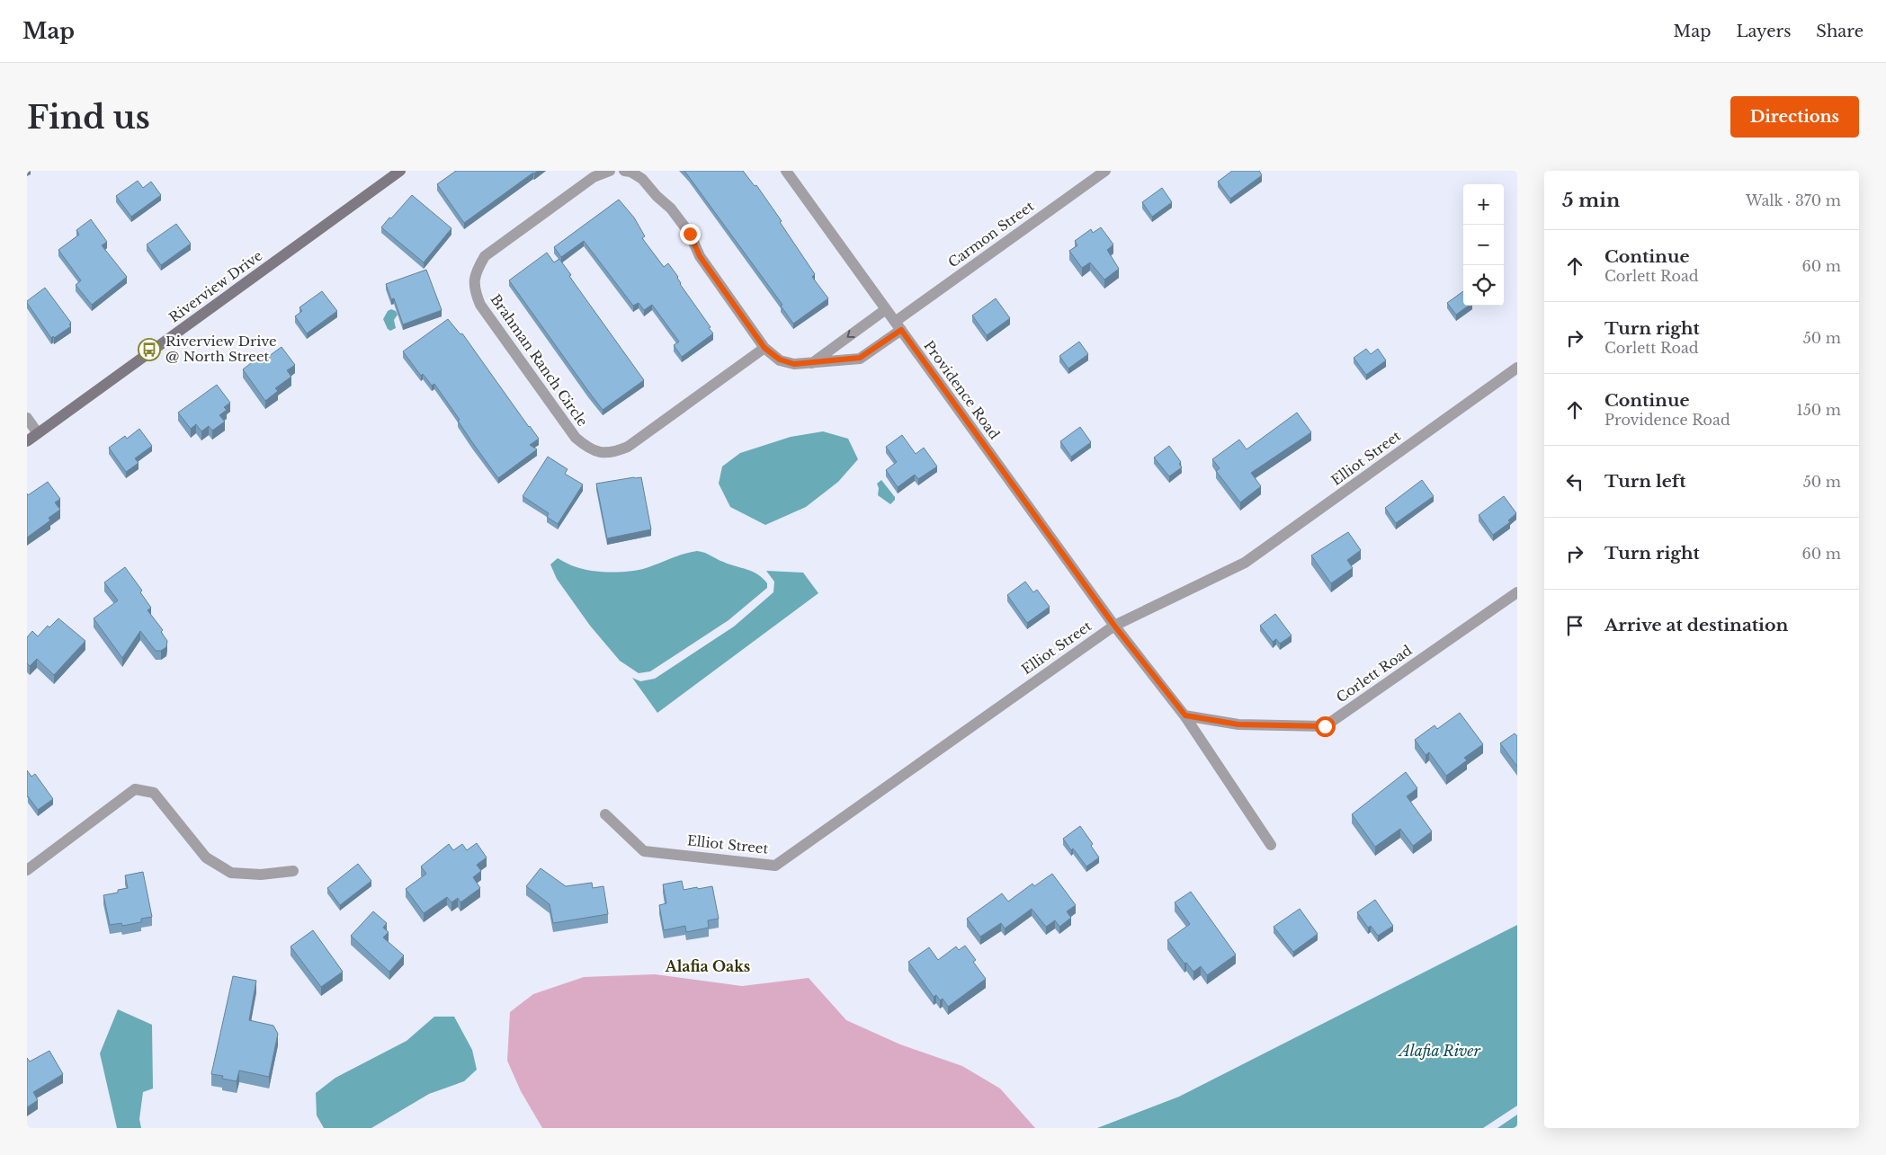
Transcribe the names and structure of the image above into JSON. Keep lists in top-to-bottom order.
{
  "streets": {
    "street": [
      "Carmon Street",
      "Riverview Drive",
      "Brahman Ranch Circle",
      "Providence Road",
      "Elliot Street",
      "Corlett Road"
    ]
  },
  "crossings": [
    ["Carmon Street", "Providence Road"],
    ["Providence Road", "Elliot Street"]
  ],
  "districts": ["Alafia Oaks"],
  "water": ["Alafia River"],
  "places": {
    "bus stop": ["Riverview Drive @ North Street"]
  },
  "page": {
    "header": "Map",
    "nav": ["Map", "Layers", "Share"],
    "buttons": "Directions",
    "title": "Find us",
    "heading": ["5 min", "Walk · 370 m"],
    "map_buttons": ["+", "−"],
    "list": [
      ["Continue", "Corlett Road", "60 m"],
      ["Turn right", "Corlett Road", "50 m"],
      ["Continue", "Providence Road", "150 m"],
      ["Turn left", "50 m"],
      ["Turn right", "60 m"],
      "Arrive at destination"
    ]
  }
}
